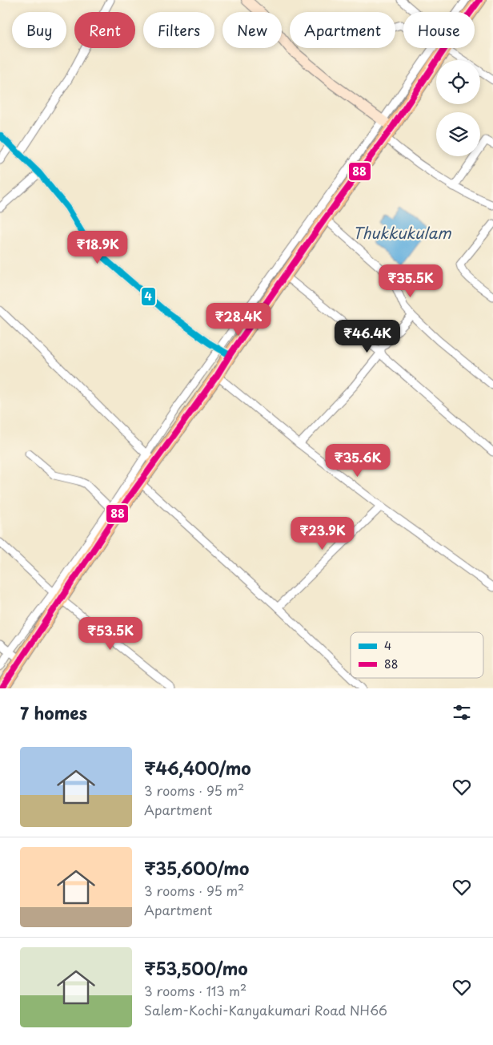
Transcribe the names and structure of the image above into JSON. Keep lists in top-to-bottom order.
{
  "water": ["Thukkukulam"],
  "lines": ["transit line 88", "transit line 4"],
  "legend": ["4", "88"],
  "page": {
    "chip": [
      "Buy",
      "Rent",
      "Filters",
      "New",
      "Apartment",
      "House"
    ],
    "price": [
      "₹18.9K",
      "₹35.5K",
      "₹28.4K",
      "₹46.4K",
      "₹35.6K",
      "₹23.9K",
      "₹53.5K"
    ],
    "heading": "7 homes",
    "list": [
      {
        "name": "₹46,400/mo",
        "note": "3 rooms · 95 m² · Apartment"
      },
      {
        "name": "₹35,600/mo",
        "note": "3 rooms · 95 m² · Apartment"
      },
      {
        "name": "₹53,500/mo",
        "note": "3 rooms · 113 m² · Salem-Kochi-Kanyakumari Road NH66"
      }
    ]
  }
}
